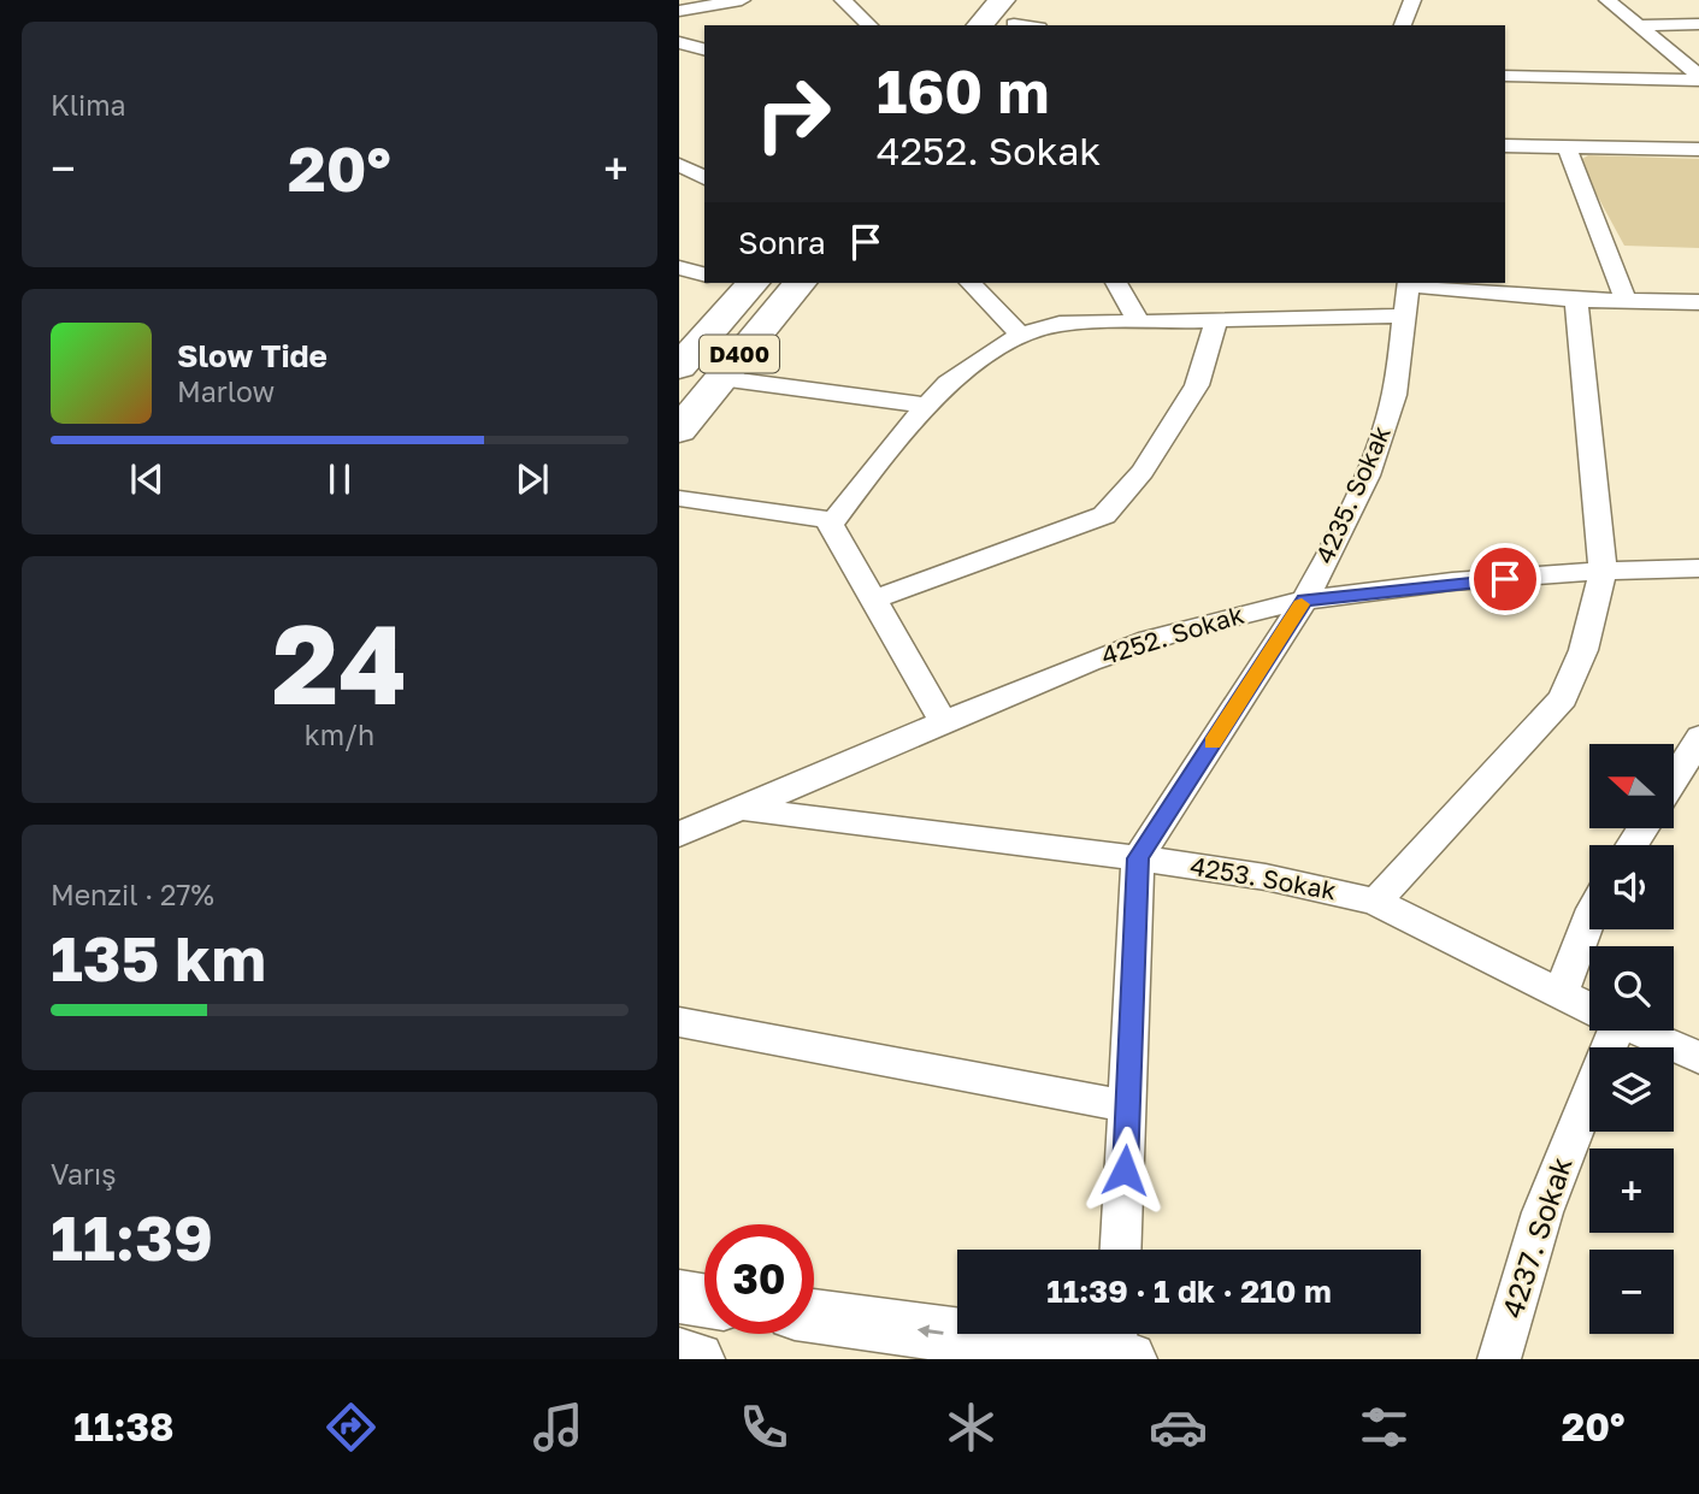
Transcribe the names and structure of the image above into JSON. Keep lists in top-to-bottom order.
{
  "streets": {
    "highway": ["D400"],
    "street": [
      "4235. Sokak",
      "4252. Sokak",
      "4253. Sokak",
      "4237. Sokak"
    ]
  },
  "crossings": [
    ["4235. Sokak", "4252. Sokak"],
    ["4235. Sokak", "4253. Sokak"],
    ["4252. Sokak", "4253. Sokak"]
  ],
  "north": "left",
  "page": {
    "tile": [
      "Klima",
      ["24", "km/h"],
      ["Menzil · 27%", "135 km"],
      ["Varış", "11:39"]
    ],
    "turn": ["160 m", "4252. Sokak"],
    "heat": ["−", "20°", "+"],
    "then": "Sonra",
    "song": ["Slow Tide", "Marlow"],
    "map_buttons": ["+", "−"],
    "limit": "30",
    "trip": "11:39 · 1 dk · 210 m",
    "tabs": ["11:38", "20°"]
  }
}
